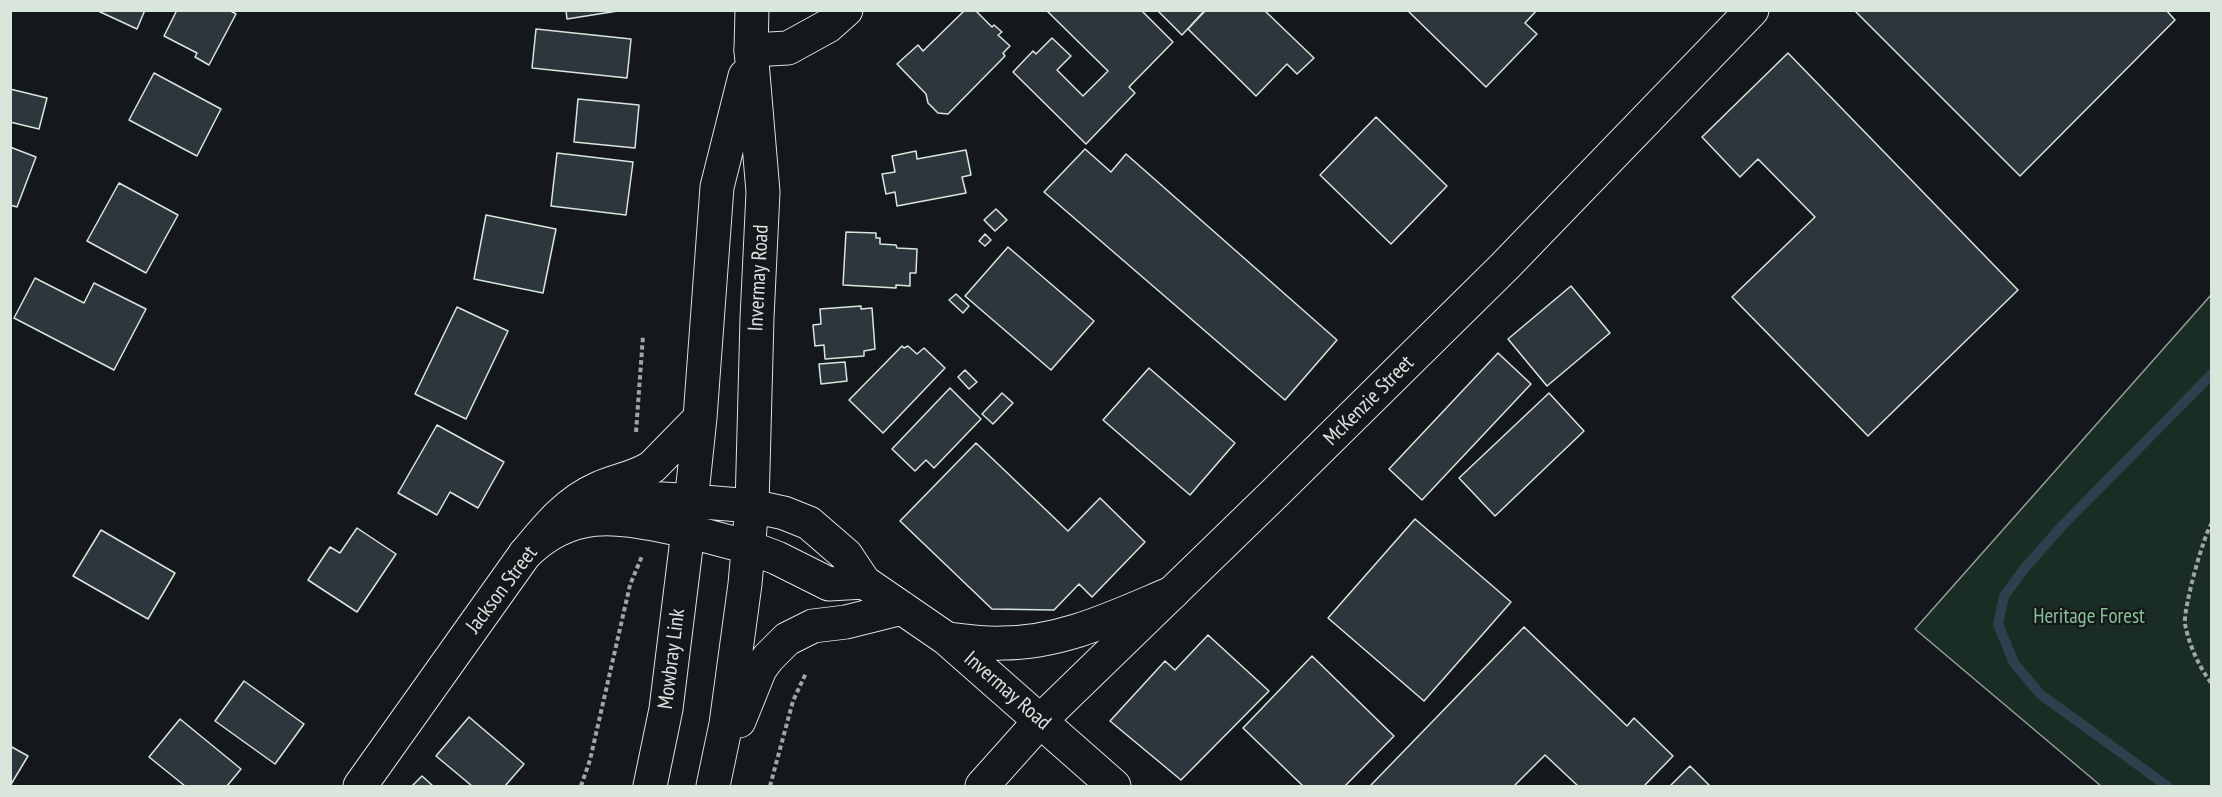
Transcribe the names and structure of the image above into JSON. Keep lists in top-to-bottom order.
{
  "streets": {
    "main road": [
      "Invermay Road",
      "McKenzie Street",
      "Jackson Street",
      "Mowbray Link"
    ]
  },
  "crossings": [
    ["Invermay Road", "McKenzie Street"],
    ["Invermay Road", "Jackson Street"],
    ["Invermay Road", "Mowbray Link"],
    ["Jackson Street", "Mowbray Link"]
  ],
  "parks": ["Heritage Forest"]
}
